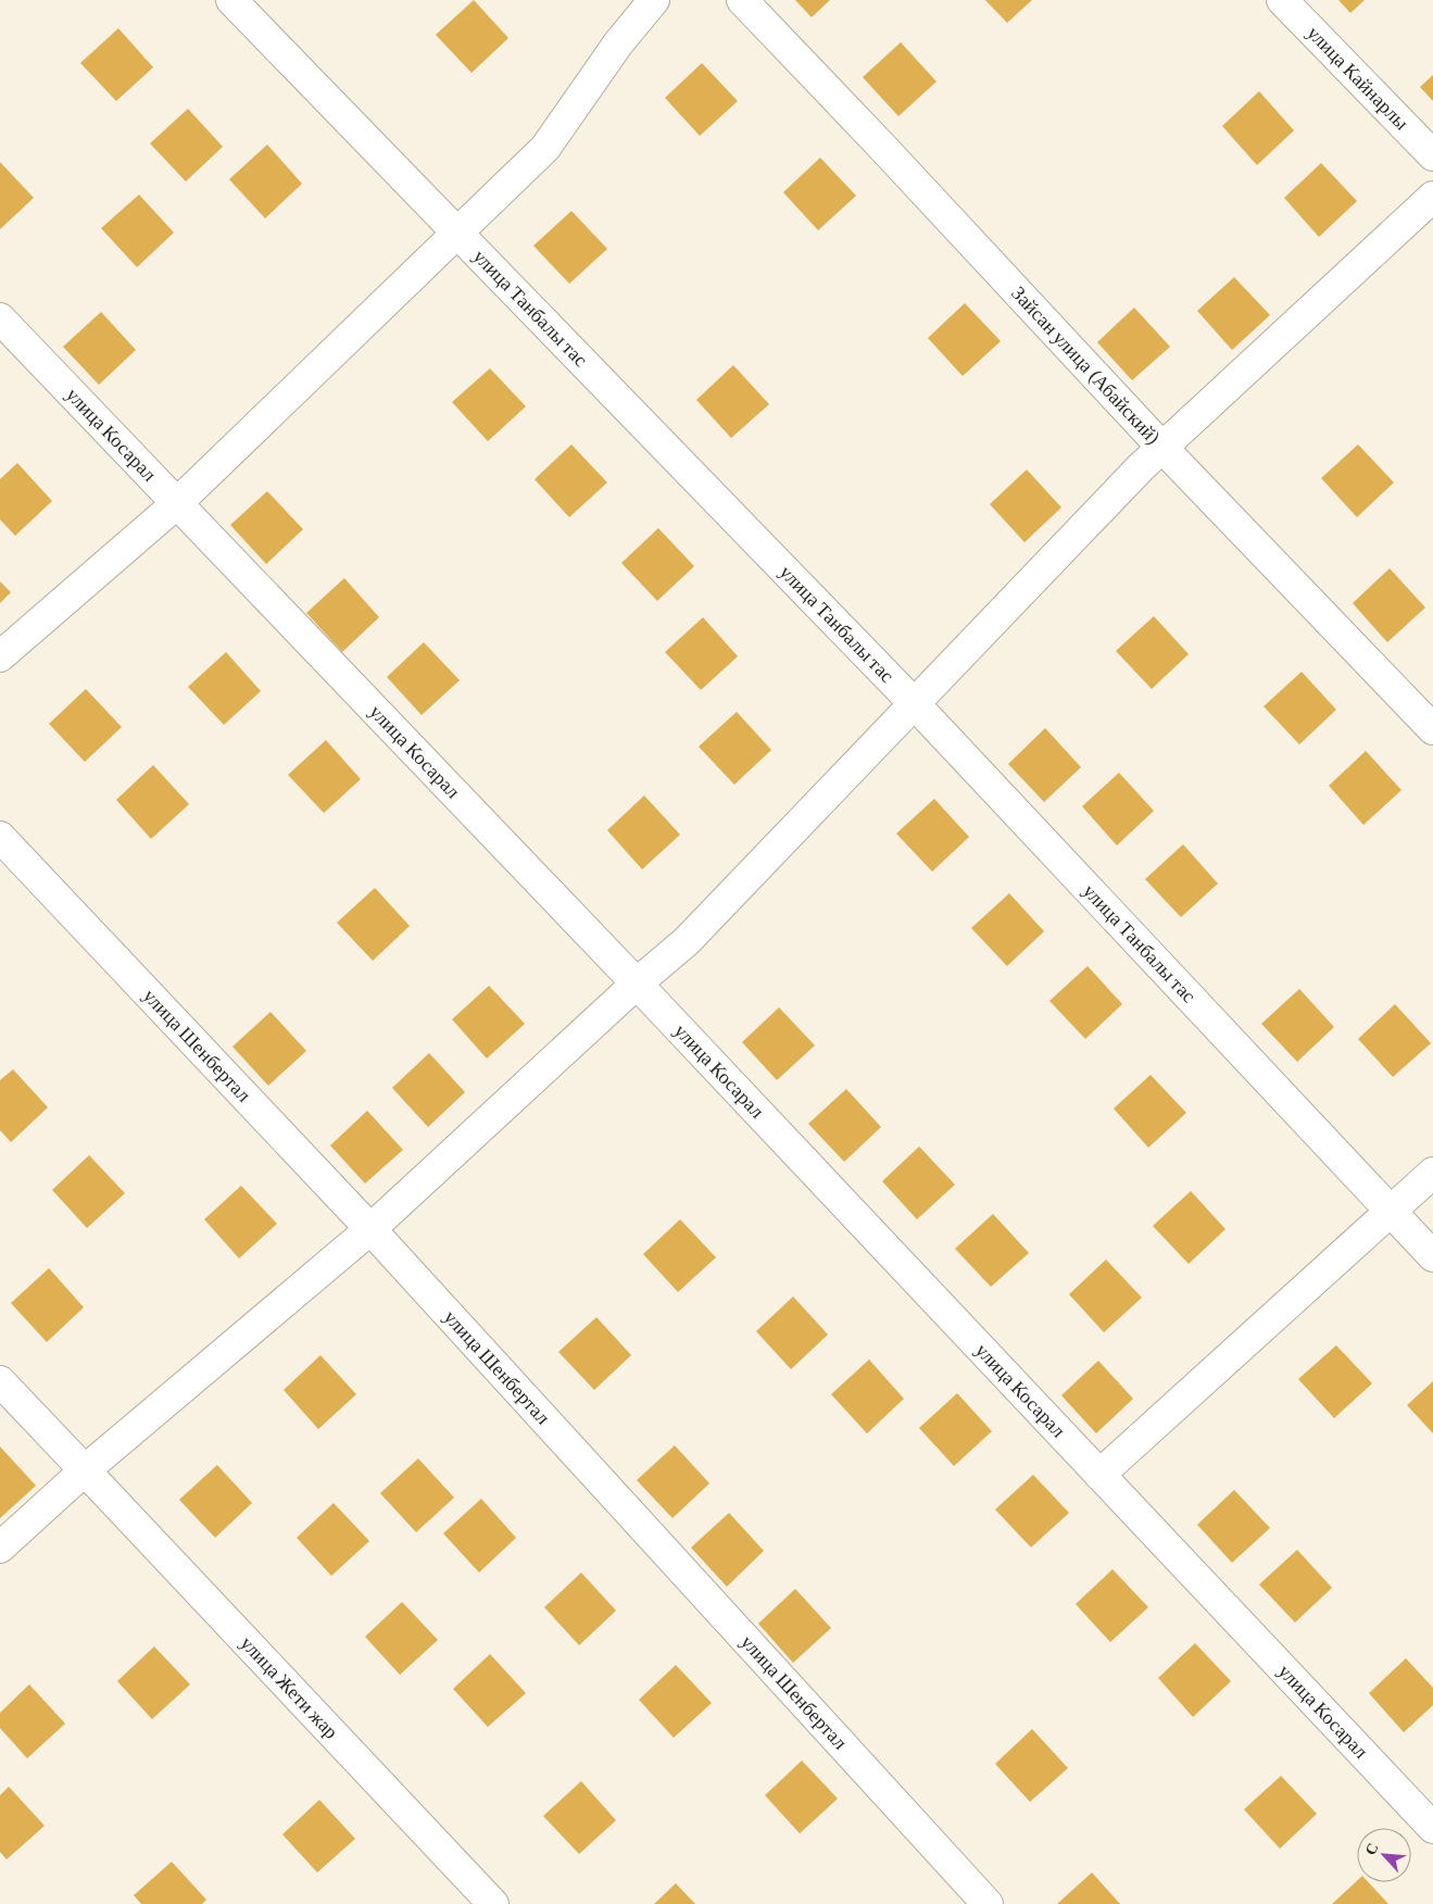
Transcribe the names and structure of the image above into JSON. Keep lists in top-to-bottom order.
{
  "streets": {
    "street": [
      "улица Кайнарлы",
      "улица Танбалы тас",
      "Зайсан улица (Абайский)",
      "улица Косарал",
      "улица Шенбертал",
      "улица Жети жар"
    ]
  },
  "north": "top left"
}
